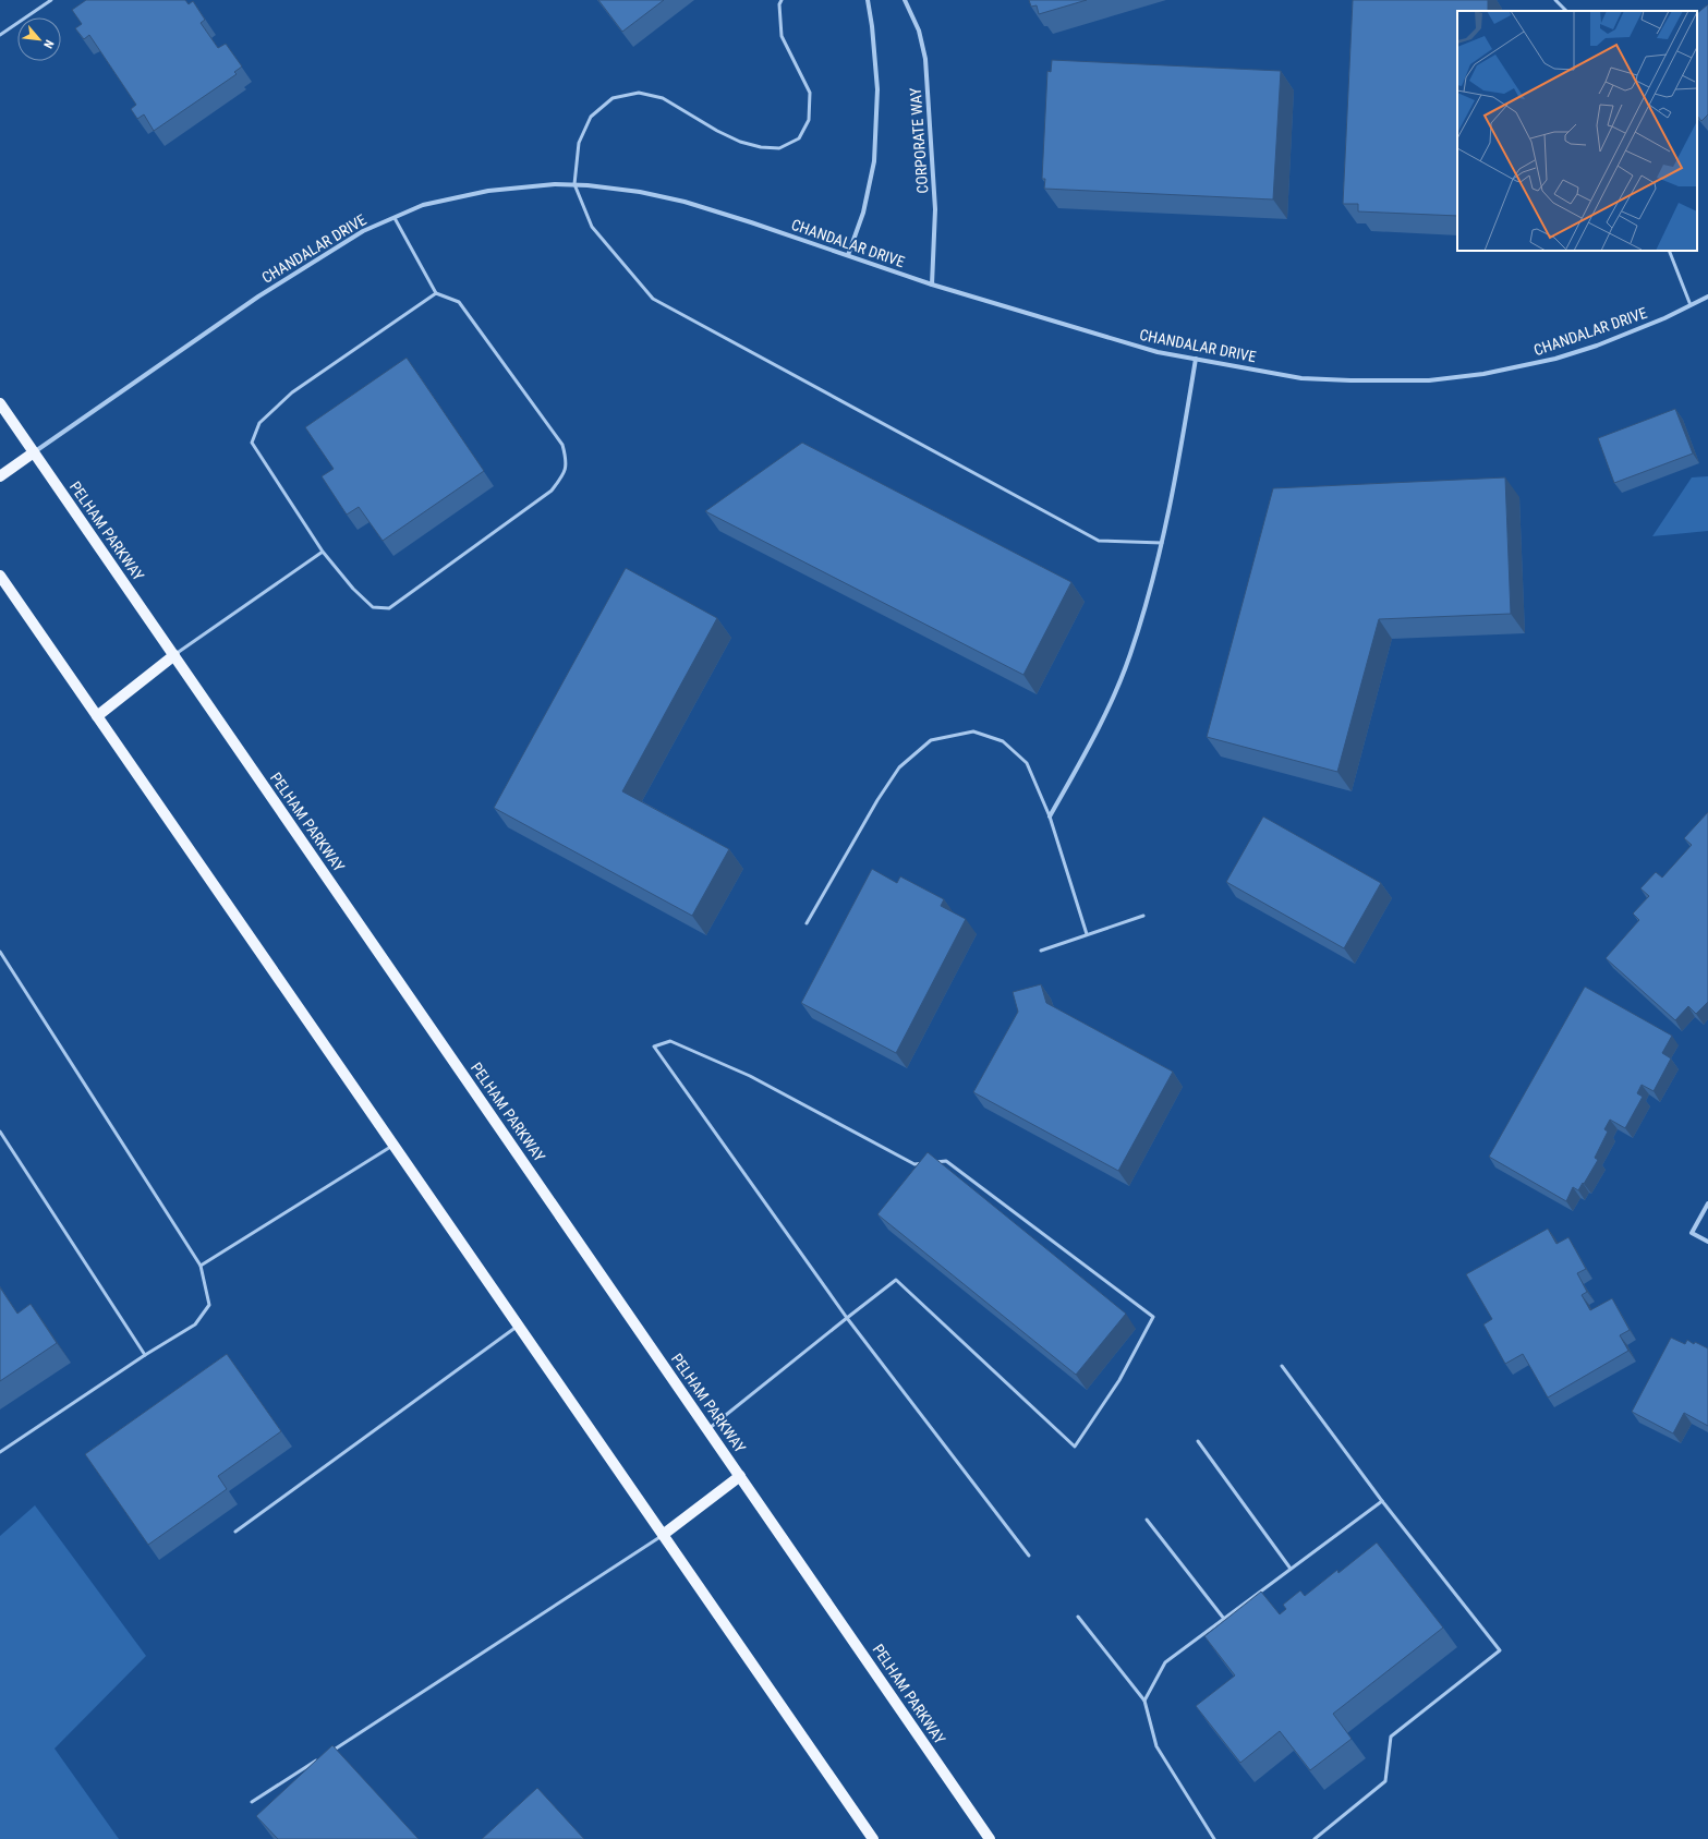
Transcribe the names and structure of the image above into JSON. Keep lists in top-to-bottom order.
{
  "streets": {
    "main road": ["PELHAM PARKWAY"],
    "street": ["CORPORATE WAY", "CHANDALAR DRIVE"]
  },
  "crossings": [
    ["CORPORATE WAY", "CHANDALAR DRIVE"],
    ["CHANDALAR DRIVE", "PELHAM PARKWAY"]
  ],
  "north": "bottom right"
}
